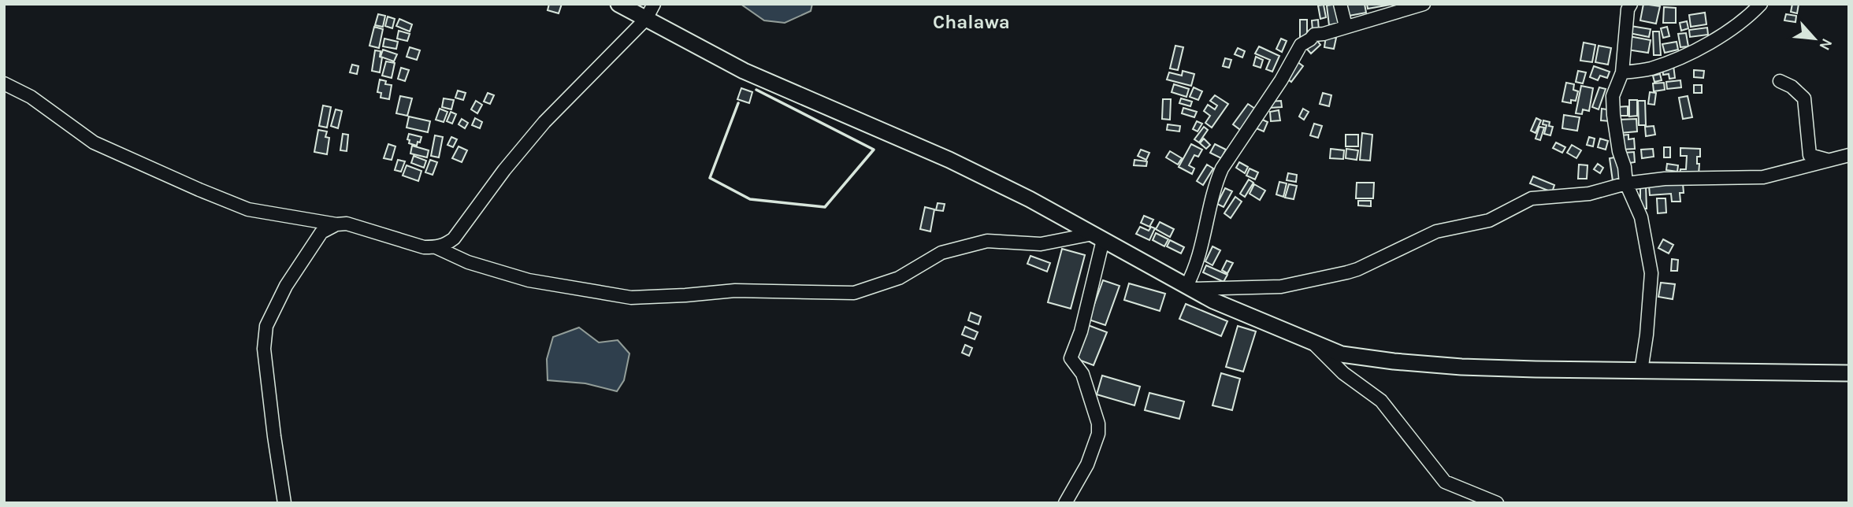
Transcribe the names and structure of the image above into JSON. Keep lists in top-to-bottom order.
{
  "districts": ["Chalawa"],
  "north": "bottom right"
}
